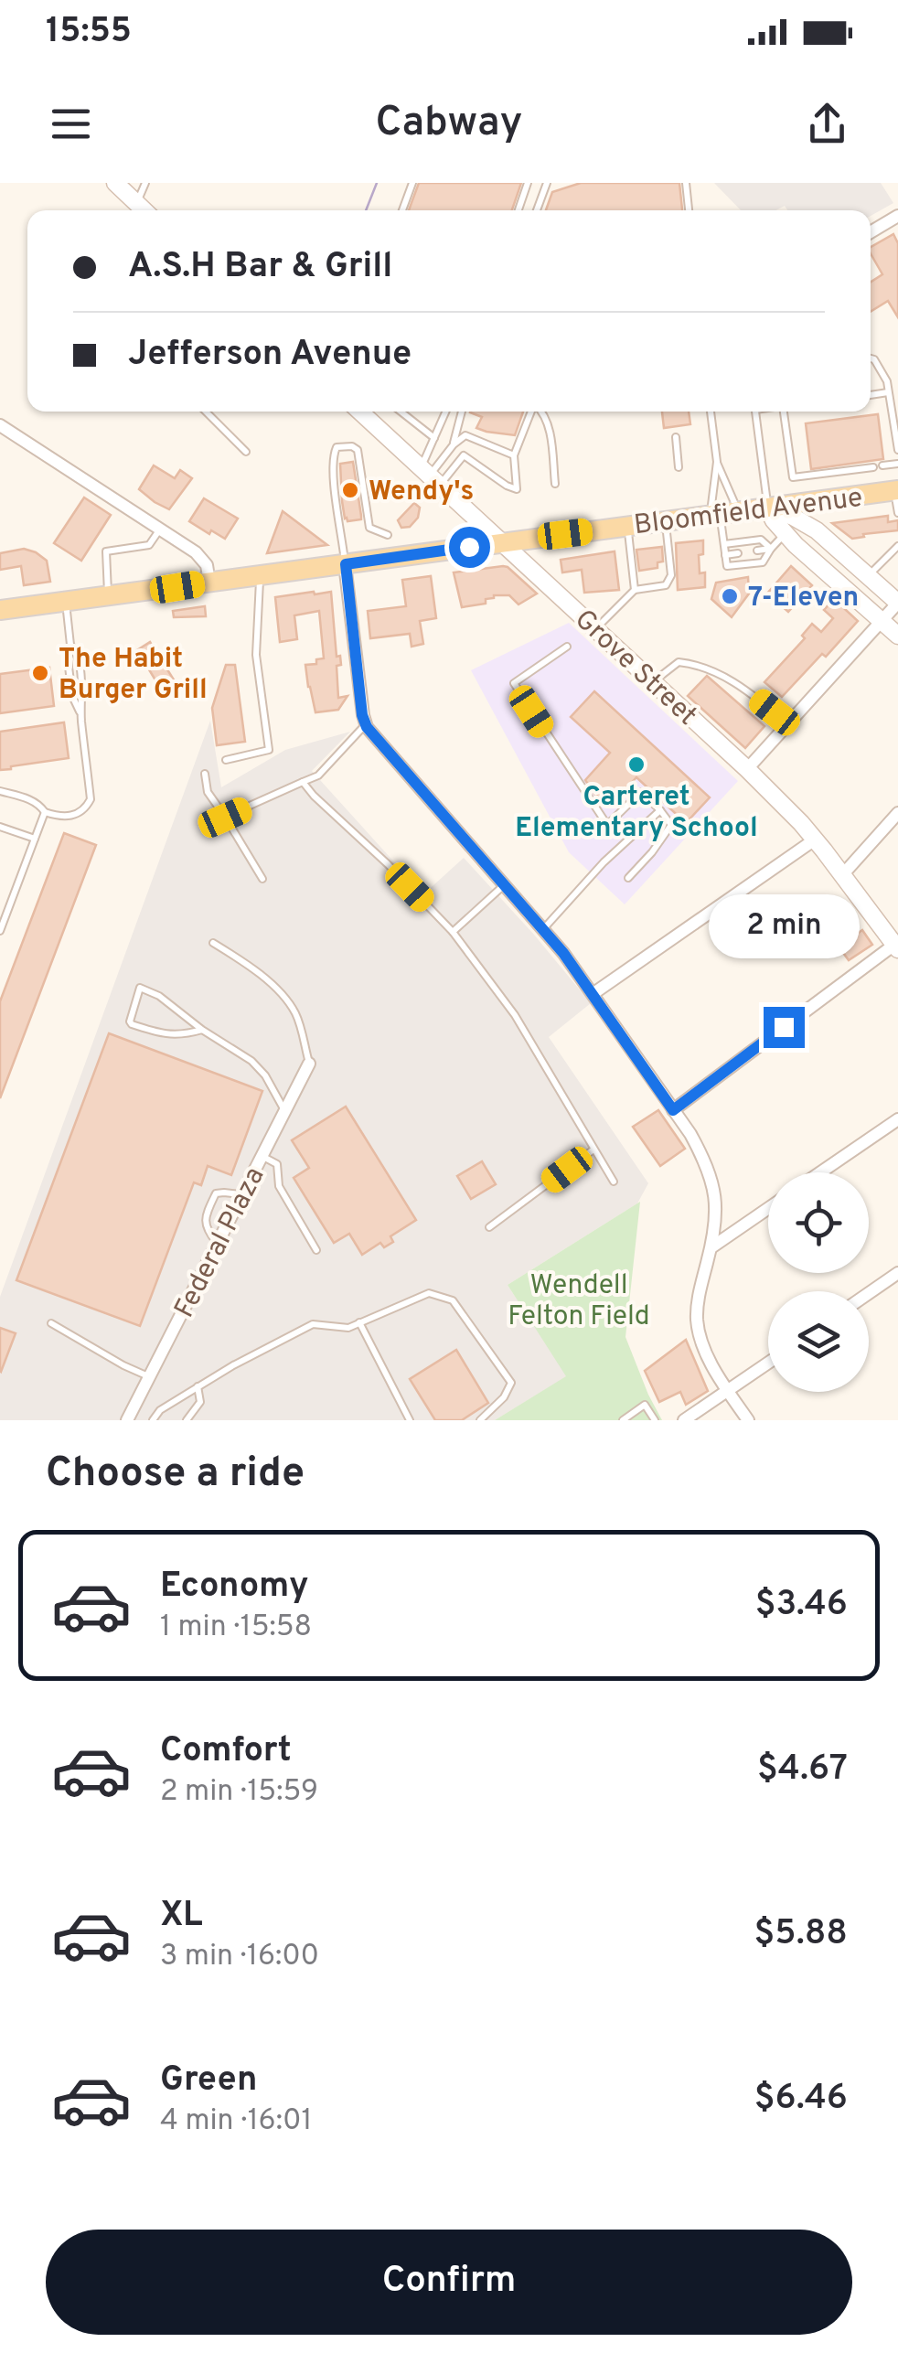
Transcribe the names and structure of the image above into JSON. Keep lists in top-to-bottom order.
{
  "streets": {
    "main road": ["Bloomfield Avenue", "Grove Street"],
    "street": ["Federal Plaza"]
  },
  "crossings": [
    ["Bloomfield Avenue", "Grove Street"]
  ],
  "parks": ["Wendell Felton Field"],
  "places": [
    "Wendy's",
    "7-Eleven",
    "The Habit Burger Grill",
    "Carteret Elementary School"
  ],
  "page": {
    "status": "15:55",
    "header": "Cabway",
    "banner": ["A.S.H Bar & Grill", "Jefferson Avenue"],
    "bubble": "2 min",
    "heading": "Choose a ride",
    "list": [
      {
        "name": "Economy",
        "note": "1 min · 15:58",
        "value": "$3.46"
      },
      {
        "name": "Comfort",
        "note": "2 min · 15:59",
        "value": "$4.67"
      },
      {
        "name": "XL",
        "note": "3 min · 16:00",
        "value": "$5.88"
      },
      {
        "name": "Green",
        "note": "4 min · 16:01",
        "value": "$6.46"
      }
    ],
    "buttons": "Confirm"
  }
}
